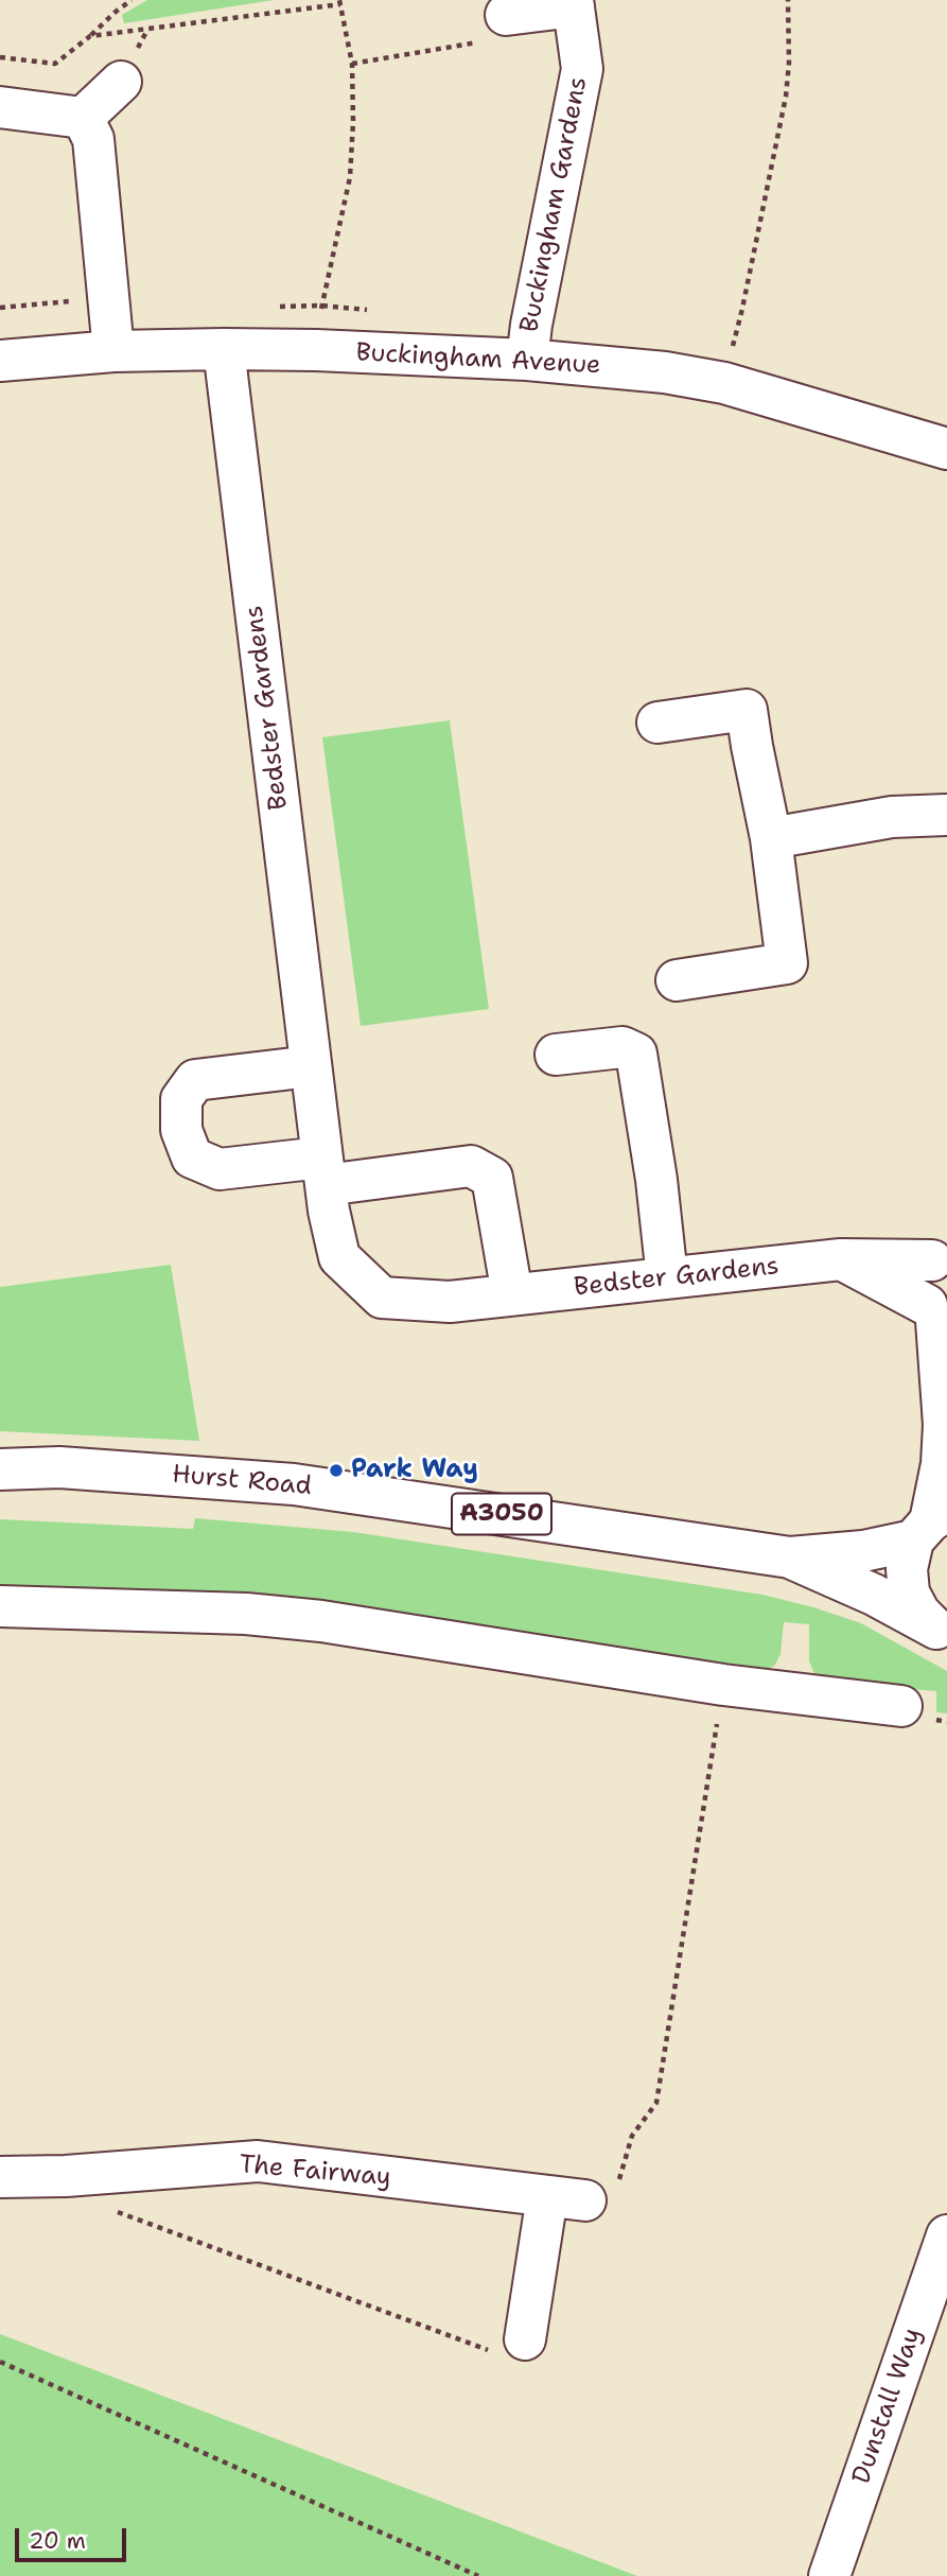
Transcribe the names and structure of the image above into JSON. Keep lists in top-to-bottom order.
{
  "streets": {
    "street": [
      "Buckingham Gardens",
      "Buckingham Avenue",
      "Bedster Gardens",
      "Hurst Road",
      "A3050",
      "The Fairway",
      "Dunstall Way"
    ]
  },
  "crossings": [
    ["Buckingham Gardens", "Buckingham Avenue"],
    ["Buckingham Avenue", "Bedster Gardens"]
  ],
  "places": ["Park Way"],
  "scale_bar": "20 m"
}
